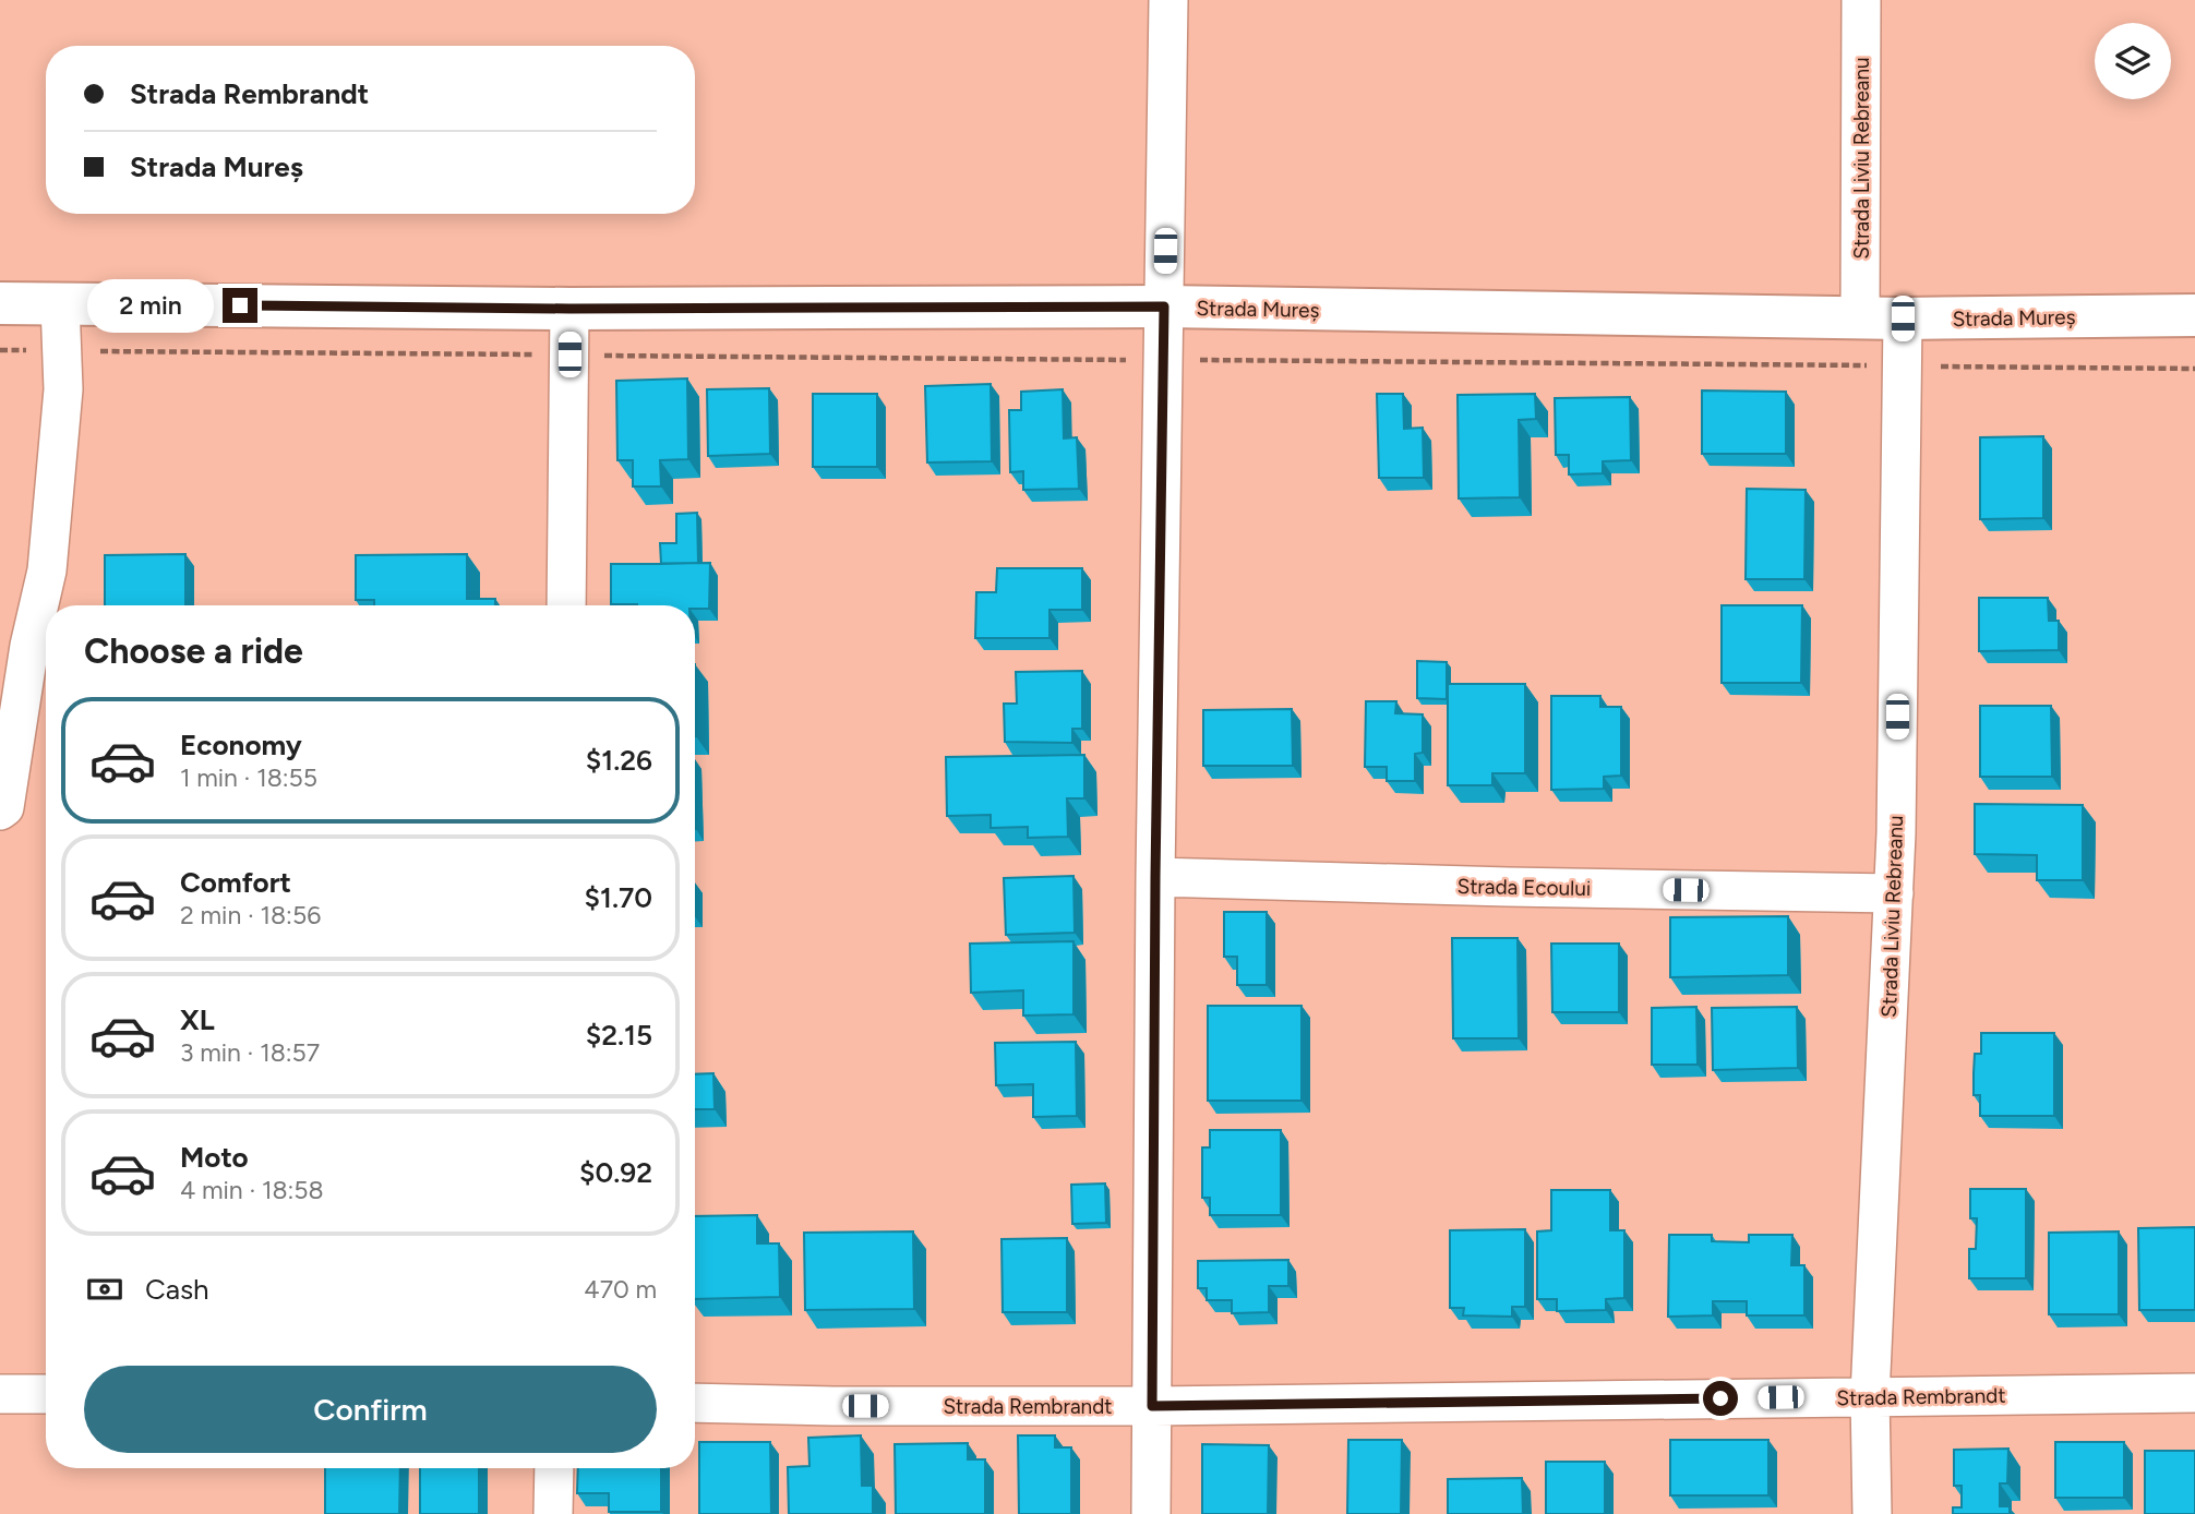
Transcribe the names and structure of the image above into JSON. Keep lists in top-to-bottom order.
{
  "streets": {
    "street": [
      "Strada Liviu Rebreanu",
      "Strada Mureș",
      "Strada Ecoului",
      "Strada Rembrandt"
    ]
  },
  "crossings": [
    ["Strada Liviu Rebreanu", "Strada Mureș"],
    ["Strada Liviu Rebreanu", "Strada Ecoului"],
    ["Strada Liviu Rebreanu", "Strada Rembrandt"]
  ],
  "page": {
    "banner": ["Strada Rembrandt", "Strada Mureș"],
    "bubble": "2 min",
    "heading": "Choose a ride",
    "list": [
      {
        "name": "Economy",
        "note": "1 min · 18:55",
        "value": "$1.26"
      },
      {
        "name": "Comfort",
        "note": "2 min · 18:56",
        "value": "$1.70"
      },
      {
        "name": "XL",
        "note": "3 min · 18:57",
        "value": "$2.15"
      },
      {
        "name": "Moto",
        "note": "4 min · 18:58",
        "value": "$0.92"
      }
    ],
    "pay": ["Cash", "470 m"],
    "buttons": "Confirm"
  }
}
